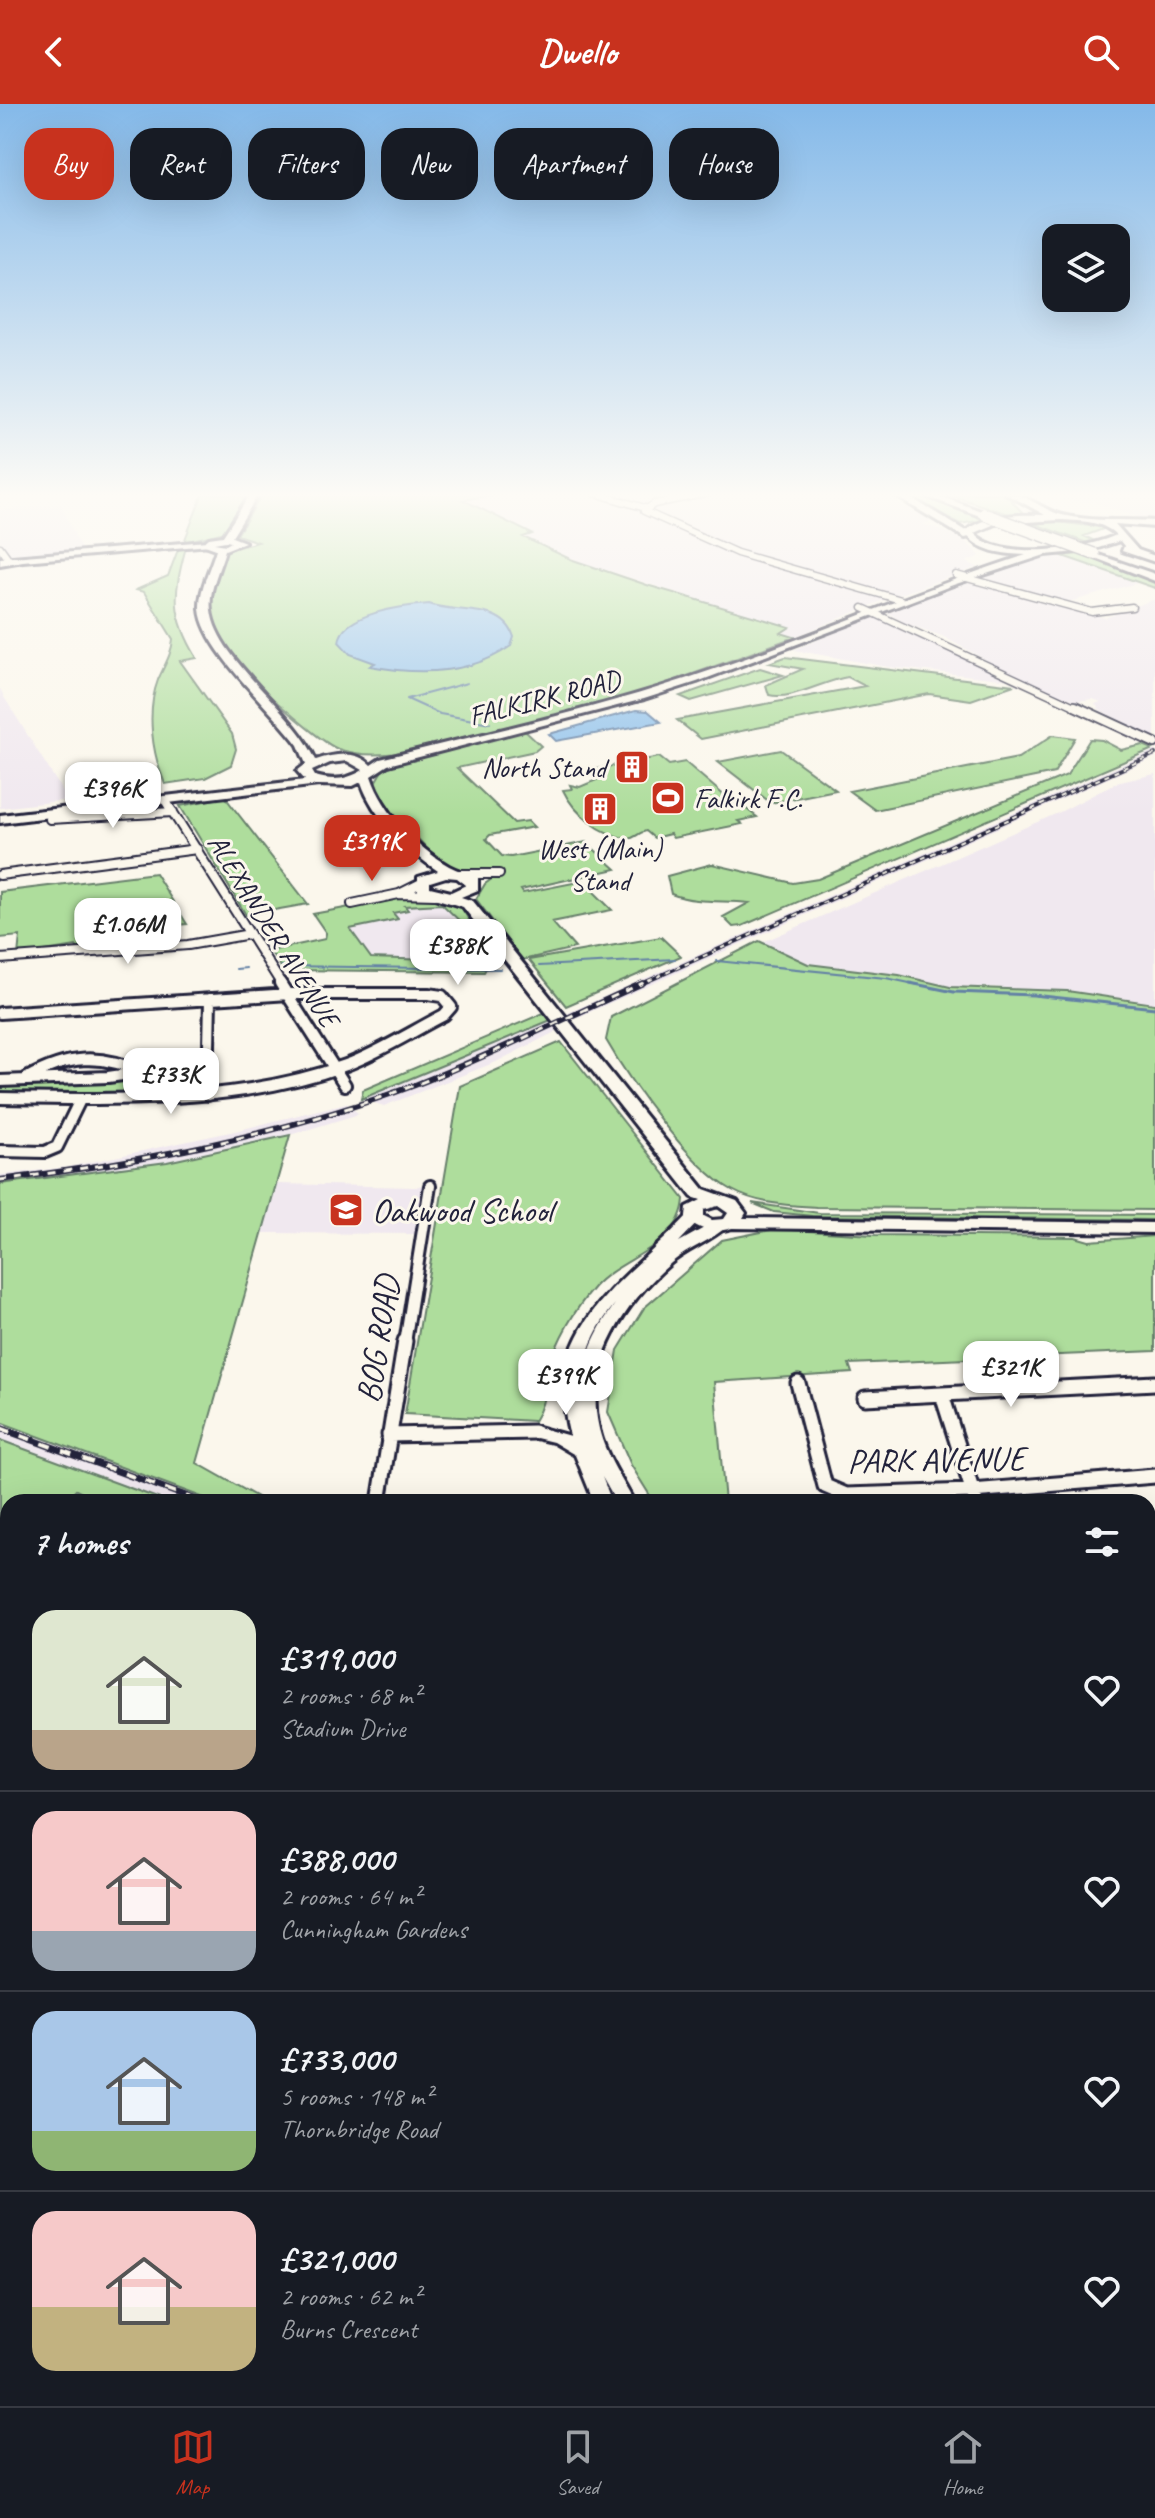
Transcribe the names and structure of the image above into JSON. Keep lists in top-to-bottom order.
{
  "streets": {
    "main road": ["FALKIRK ROAD"],
    "street": ["ALEXANDER AVENUE", "BOG ROAD", "PARK AVENUE"]
  },
  "places": {
    "building": ["North Stand", "West (Main) Stand"],
    "sports": ["Falkirk F.C."],
    "school or university": ["Oakwood School"]
  },
  "page": {
    "header": "Dwello",
    "chip": [
      "Buy",
      "Rent",
      "Filters",
      "New",
      "Apartment",
      "House"
    ],
    "price": [
      "£396K",
      "£319K",
      "£1.06M",
      "£388K",
      "£733K",
      "£321K",
      "£399K"
    ],
    "heading": "7 homes",
    "list": [
      {
        "name": "£319,000",
        "note": "2 rooms · 68 m² · Stadium Drive"
      },
      {
        "name": "£388,000",
        "note": "2 rooms · 64 m² · Cunningham Gardens"
      },
      {
        "name": "£733,000",
        "note": "5 rooms · 148 m² · Thornbridge Road"
      },
      {
        "name": "£321,000",
        "note": "2 rooms · 62 m² · Burns Crescent"
      }
    ],
    "tabs": ["Map", "Saved", "Home"]
  }
}
